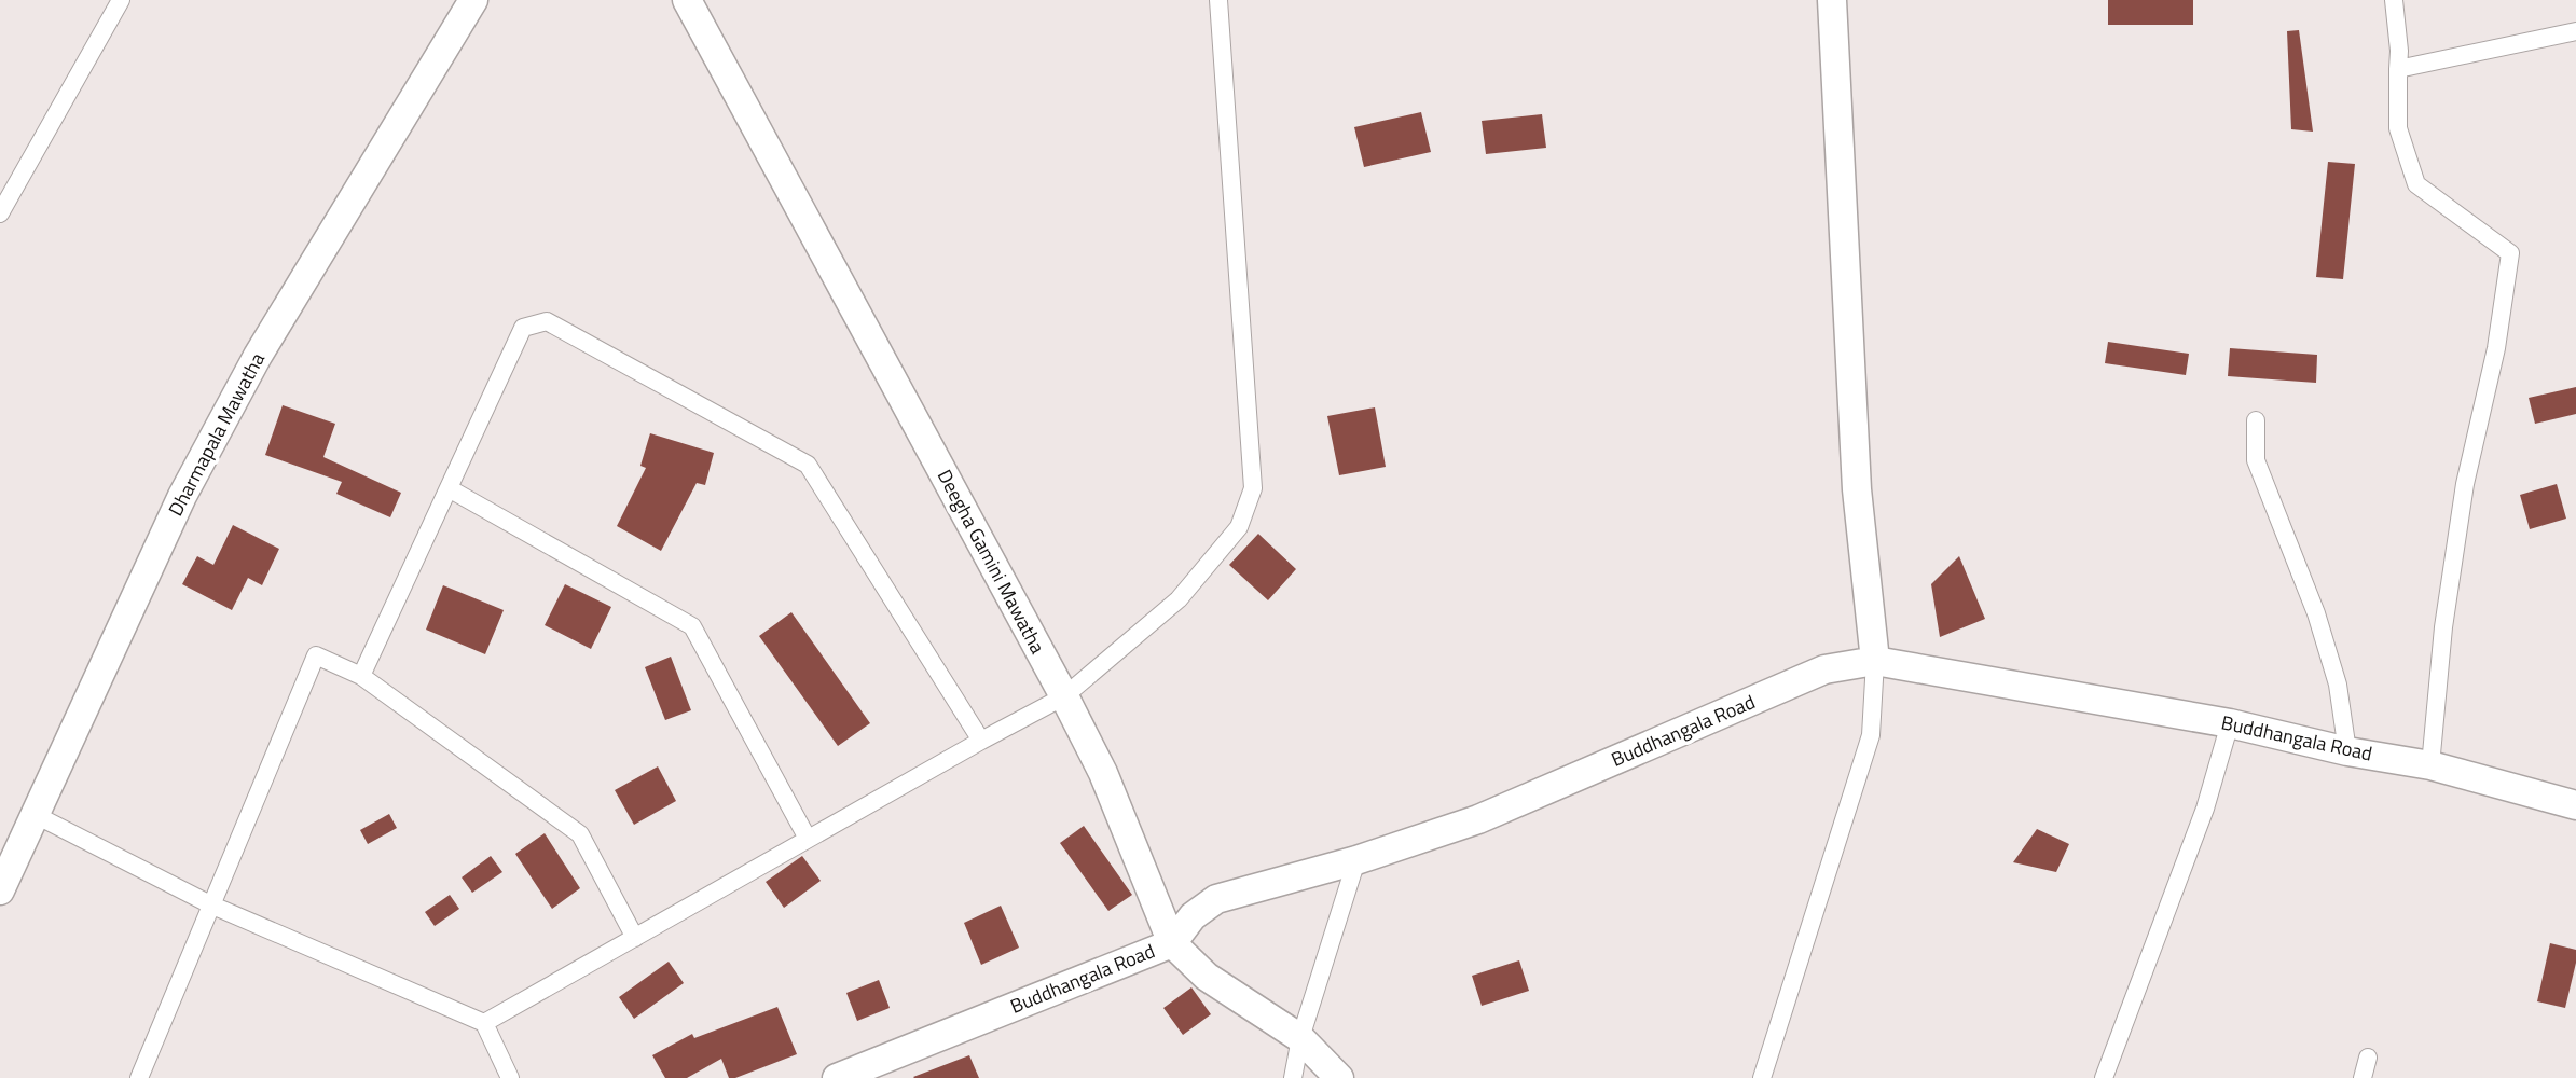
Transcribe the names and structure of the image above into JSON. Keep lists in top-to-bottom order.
{
  "streets": {
    "main road": ["Dharmapala Mawatha", "Deegha Gamini Mawatha", "Buddhangala Road"]
  },
  "crossings": [
    ["Deegha Gamini Mawatha", "Buddhangala Road"]
  ]
}
